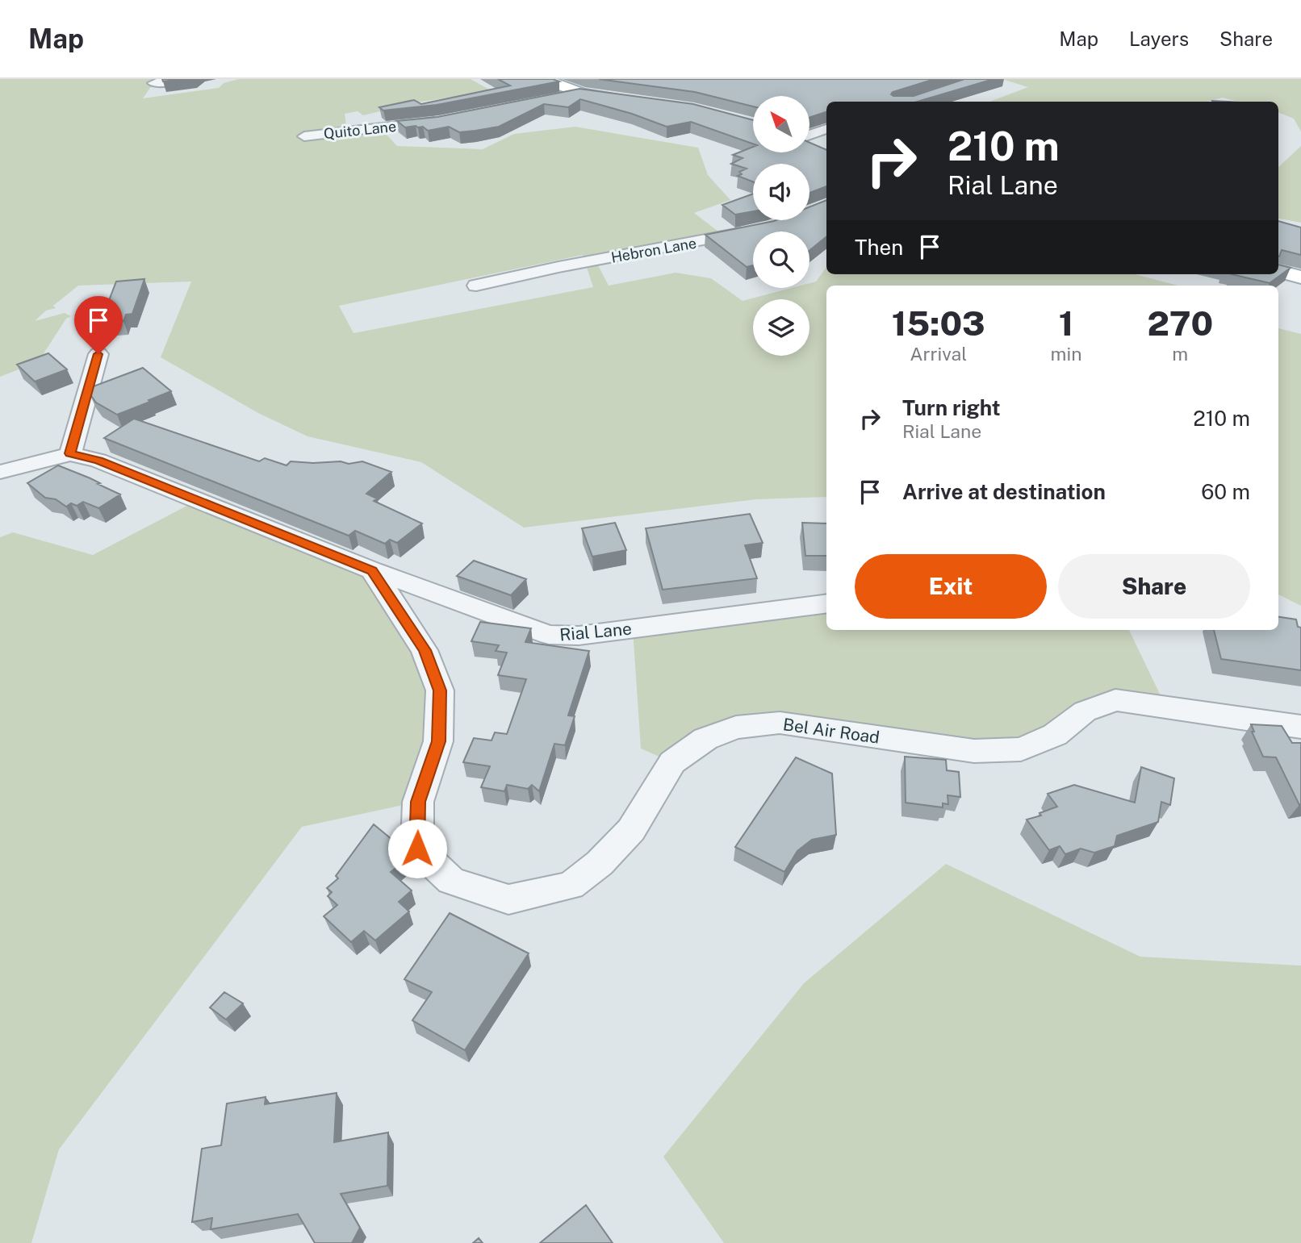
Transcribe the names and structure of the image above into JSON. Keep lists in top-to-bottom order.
{
  "streets": {
    "street": [
      "Quito Lane",
      "Hebron Lane",
      "Rial Lane",
      "Bel Air Road"
    ]
  },
  "crossings": [
    ["Rial Lane", "Bel Air Road"]
  ],
  "north": "top left",
  "page": {
    "header": "Map",
    "nav": ["Map", "Layers", "Share"],
    "turn": ["210 m", "Rial Lane"],
    "then": "Then",
    "eta": [
      "15:03",
      "Arrival",
      "1",
      "min",
      "270",
      "m"
    ],
    "list": [
      {
        "name": "Turn right",
        "note": "Rial Lane",
        "value": "210 m"
      },
      {
        "name": "Arrive at destination",
        "value": "60 m"
      }
    ],
    "buttons": ["Exit", "Share"]
  }
}
